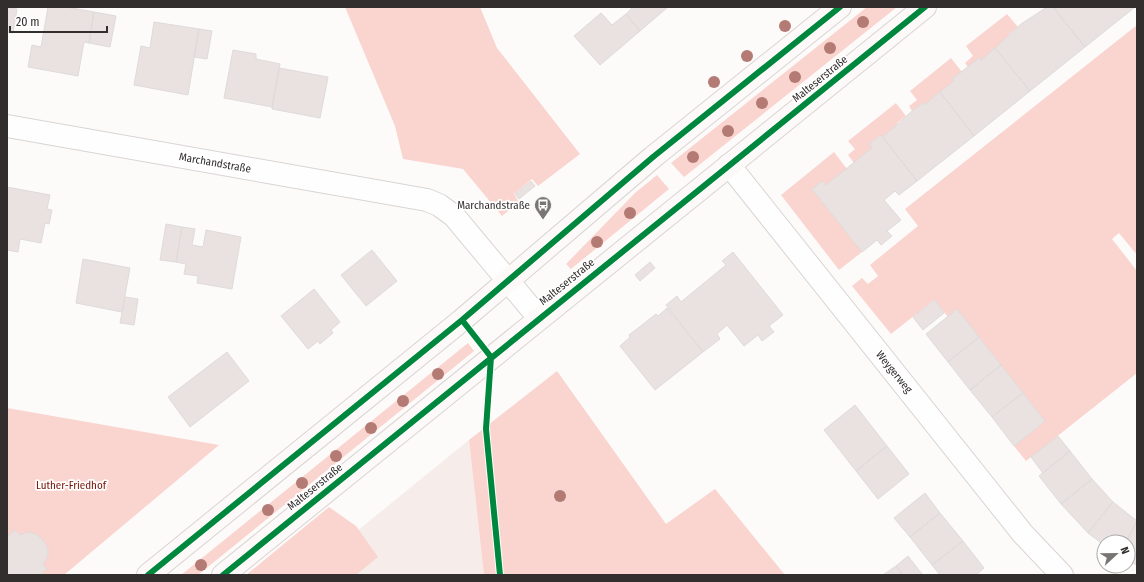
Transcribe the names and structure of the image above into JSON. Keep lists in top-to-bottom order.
{
  "streets": {
    "main road": ["Malteserstraße"],
    "street": ["Marchandstraße", "Weygerweg"]
  },
  "crossings": [
    ["Malteserstraße", "Marchandstraße"],
    ["Malteserstraße", "Weygerweg"]
  ],
  "parks": ["Luther-Friedhof"],
  "places": {
    "bus stop": ["Marchandstraße"]
  },
  "scale_bar": "20 m",
  "north": "right"
}
